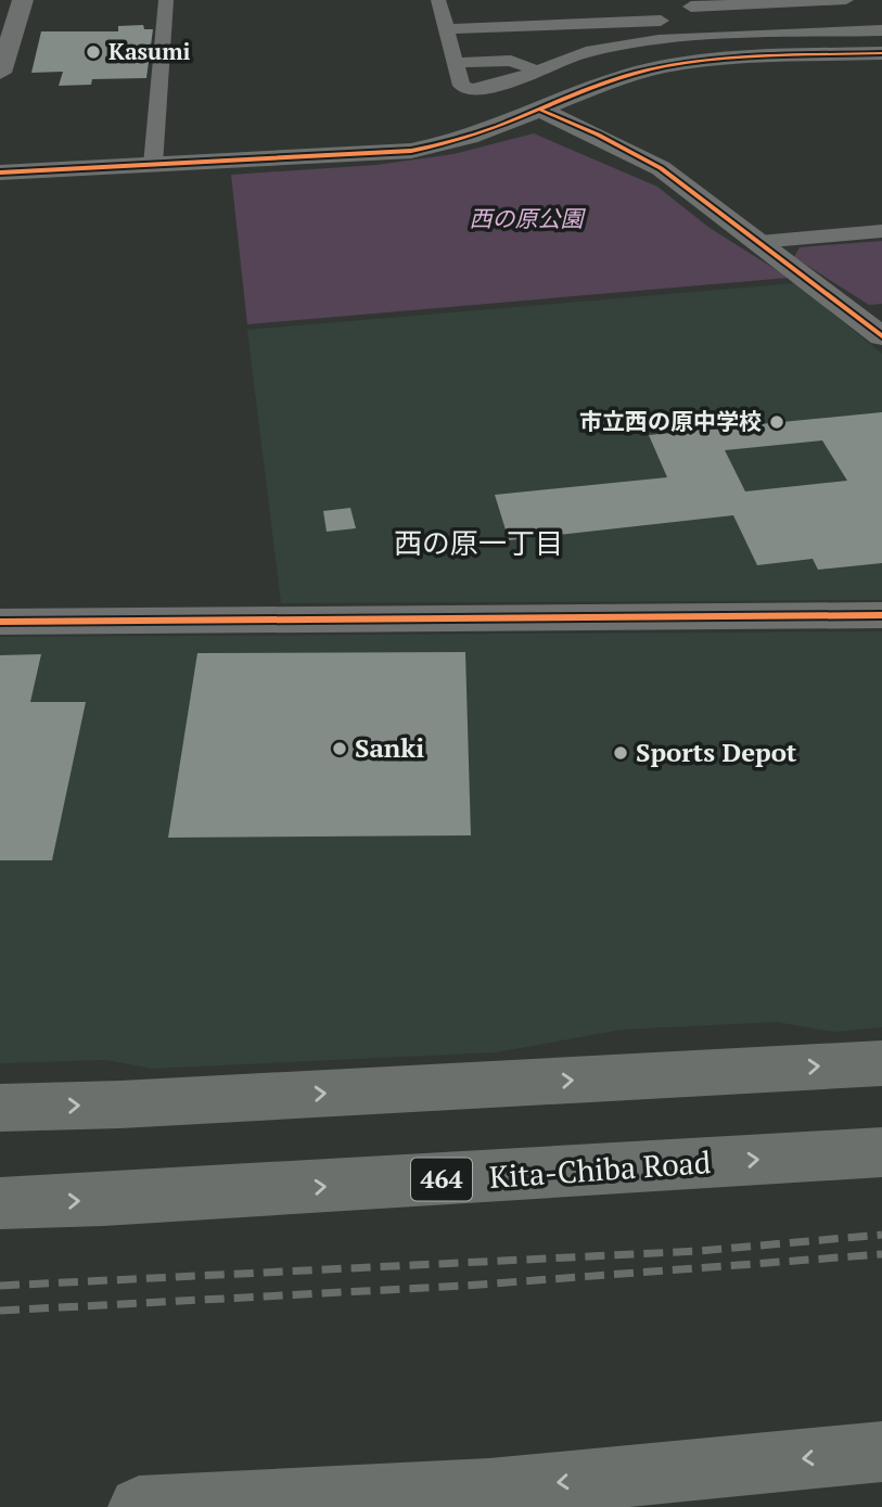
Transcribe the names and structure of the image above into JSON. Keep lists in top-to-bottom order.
{
  "streets": {
    "highway": ["Kita-Chiba Road", "464"]
  },
  "districts": ["西の原一丁目"],
  "parks": ["西の原公園"],
  "places": [
    "Kasumi",
    "市立西の原中学校",
    "Sanki",
    "Sports Depot"
  ]
}
